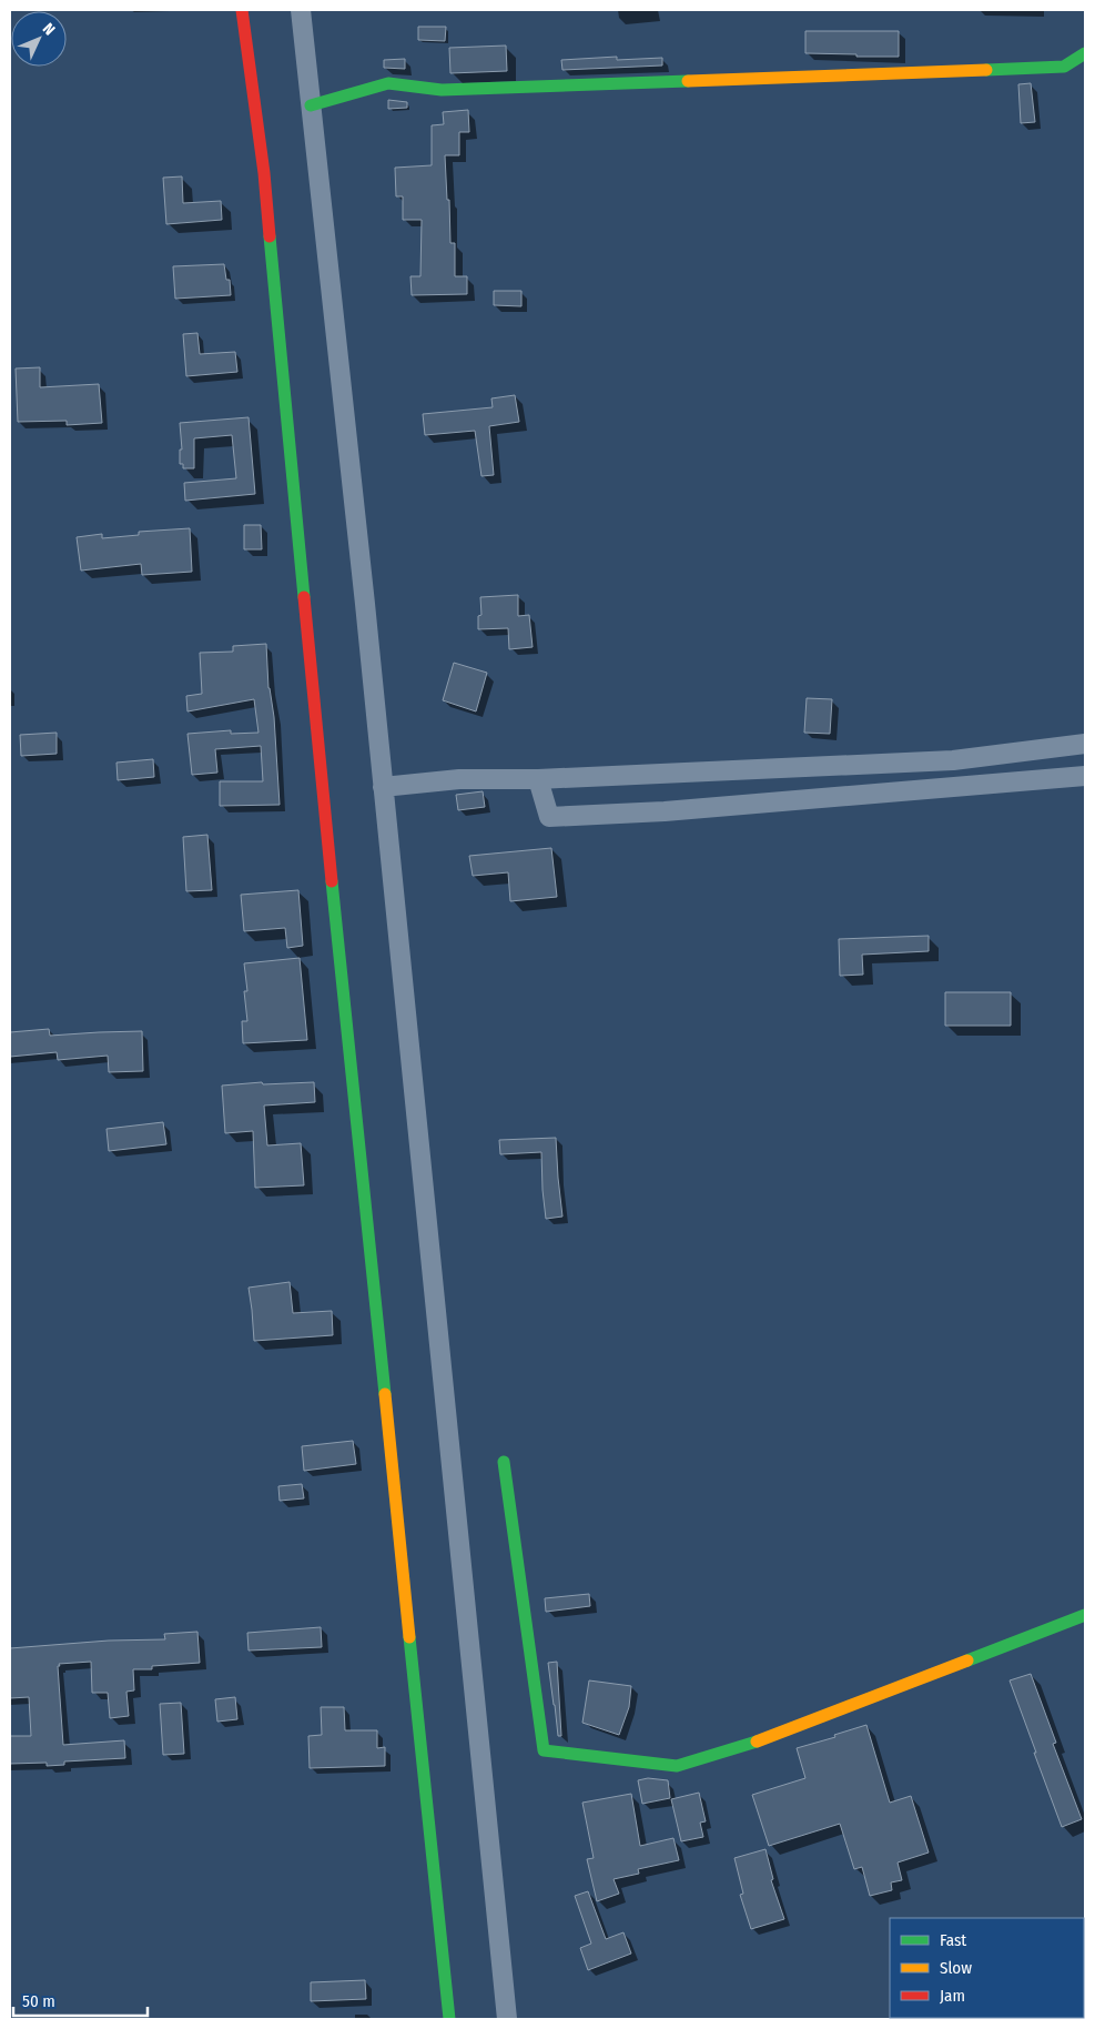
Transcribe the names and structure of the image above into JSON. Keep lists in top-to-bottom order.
{
  "legend": ["Fast", "Slow", "Jam"],
  "scale_bar": "50 m",
  "north": "top right"
}
